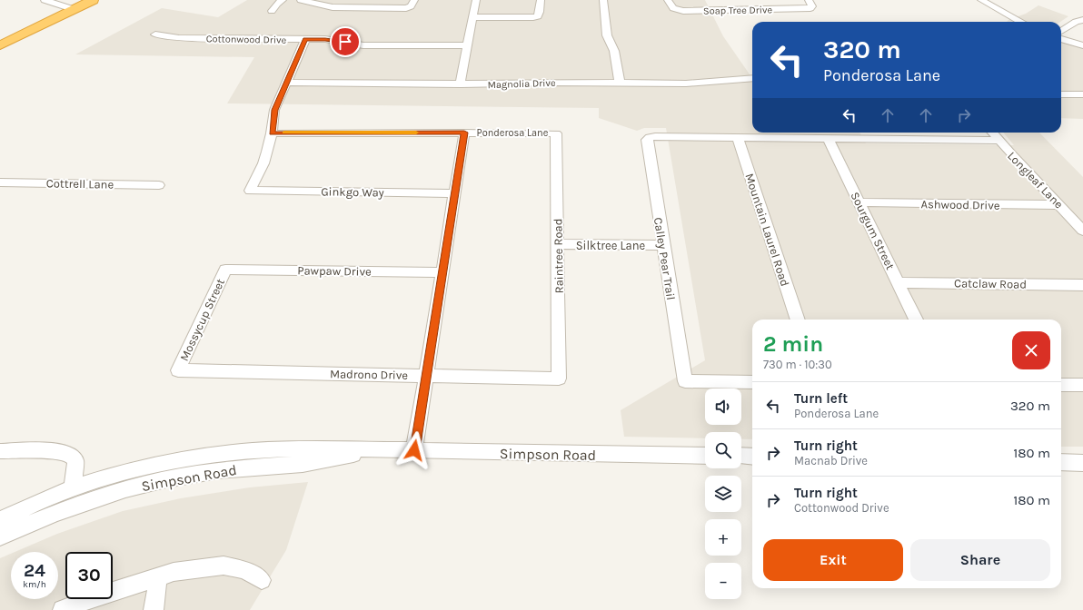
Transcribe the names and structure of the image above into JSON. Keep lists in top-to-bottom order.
{
  "streets": {
    "street": [
      "Soap Tree Drive",
      "Cottonwood Drive",
      "Magnolia Drive",
      "Ponderosa Lane",
      "Longleaf Lane",
      "Cottrell Lane",
      "Ginkgo Way",
      "Ashwood Drive",
      "Mountain Laurel Road",
      "Sourgum Street",
      "Silktree Lane",
      "Raintree Road",
      "Calley Pear Trail",
      "Pawpaw Drive",
      "Catclaw Road",
      "Mossycup Street",
      "Madrono Drive",
      "Simpson Road"
    ]
  },
  "crossings": [
    ["Ponderosa Lane", "Ginkgo Way"],
    ["Ponderosa Lane", "Raintree Road"],
    ["Longleaf Lane", "Ashwood Drive"],
    ["Ashwood Drive", "Sourgum Street"],
    ["Mountain Laurel Road", "Calley Pear Trail"],
    ["Sourgum Street", "Catclaw Road"],
    ["Silktree Lane", "Raintree Road"],
    ["Silktree Lane", "Calley Pear Trail"],
    ["Raintree Road", "Madrono Drive"],
    ["Pawpaw Drive", "Mossycup Street"],
    ["Mossycup Street", "Madrono Drive"]
  ],
  "page": {
    "turn": ["320 m", "Ponderosa Lane"],
    "heading": ["2 min", "730 m · 10:30"],
    "list": [
      {
        "name": "Turn left",
        "note": "Ponderosa Lane",
        "value": "320 m"
      },
      {
        "name": "Turn right",
        "note": "Macnab Drive",
        "value": "180 m"
      },
      {
        "name": "Turn right",
        "note": "Cottonwood Drive",
        "value": "180 m"
      }
    ],
    "map_buttons": ["+", "−"],
    "buttons": ["Exit", "Share"],
    "speed": "24 km/h",
    "limit": "30"
  }
}
